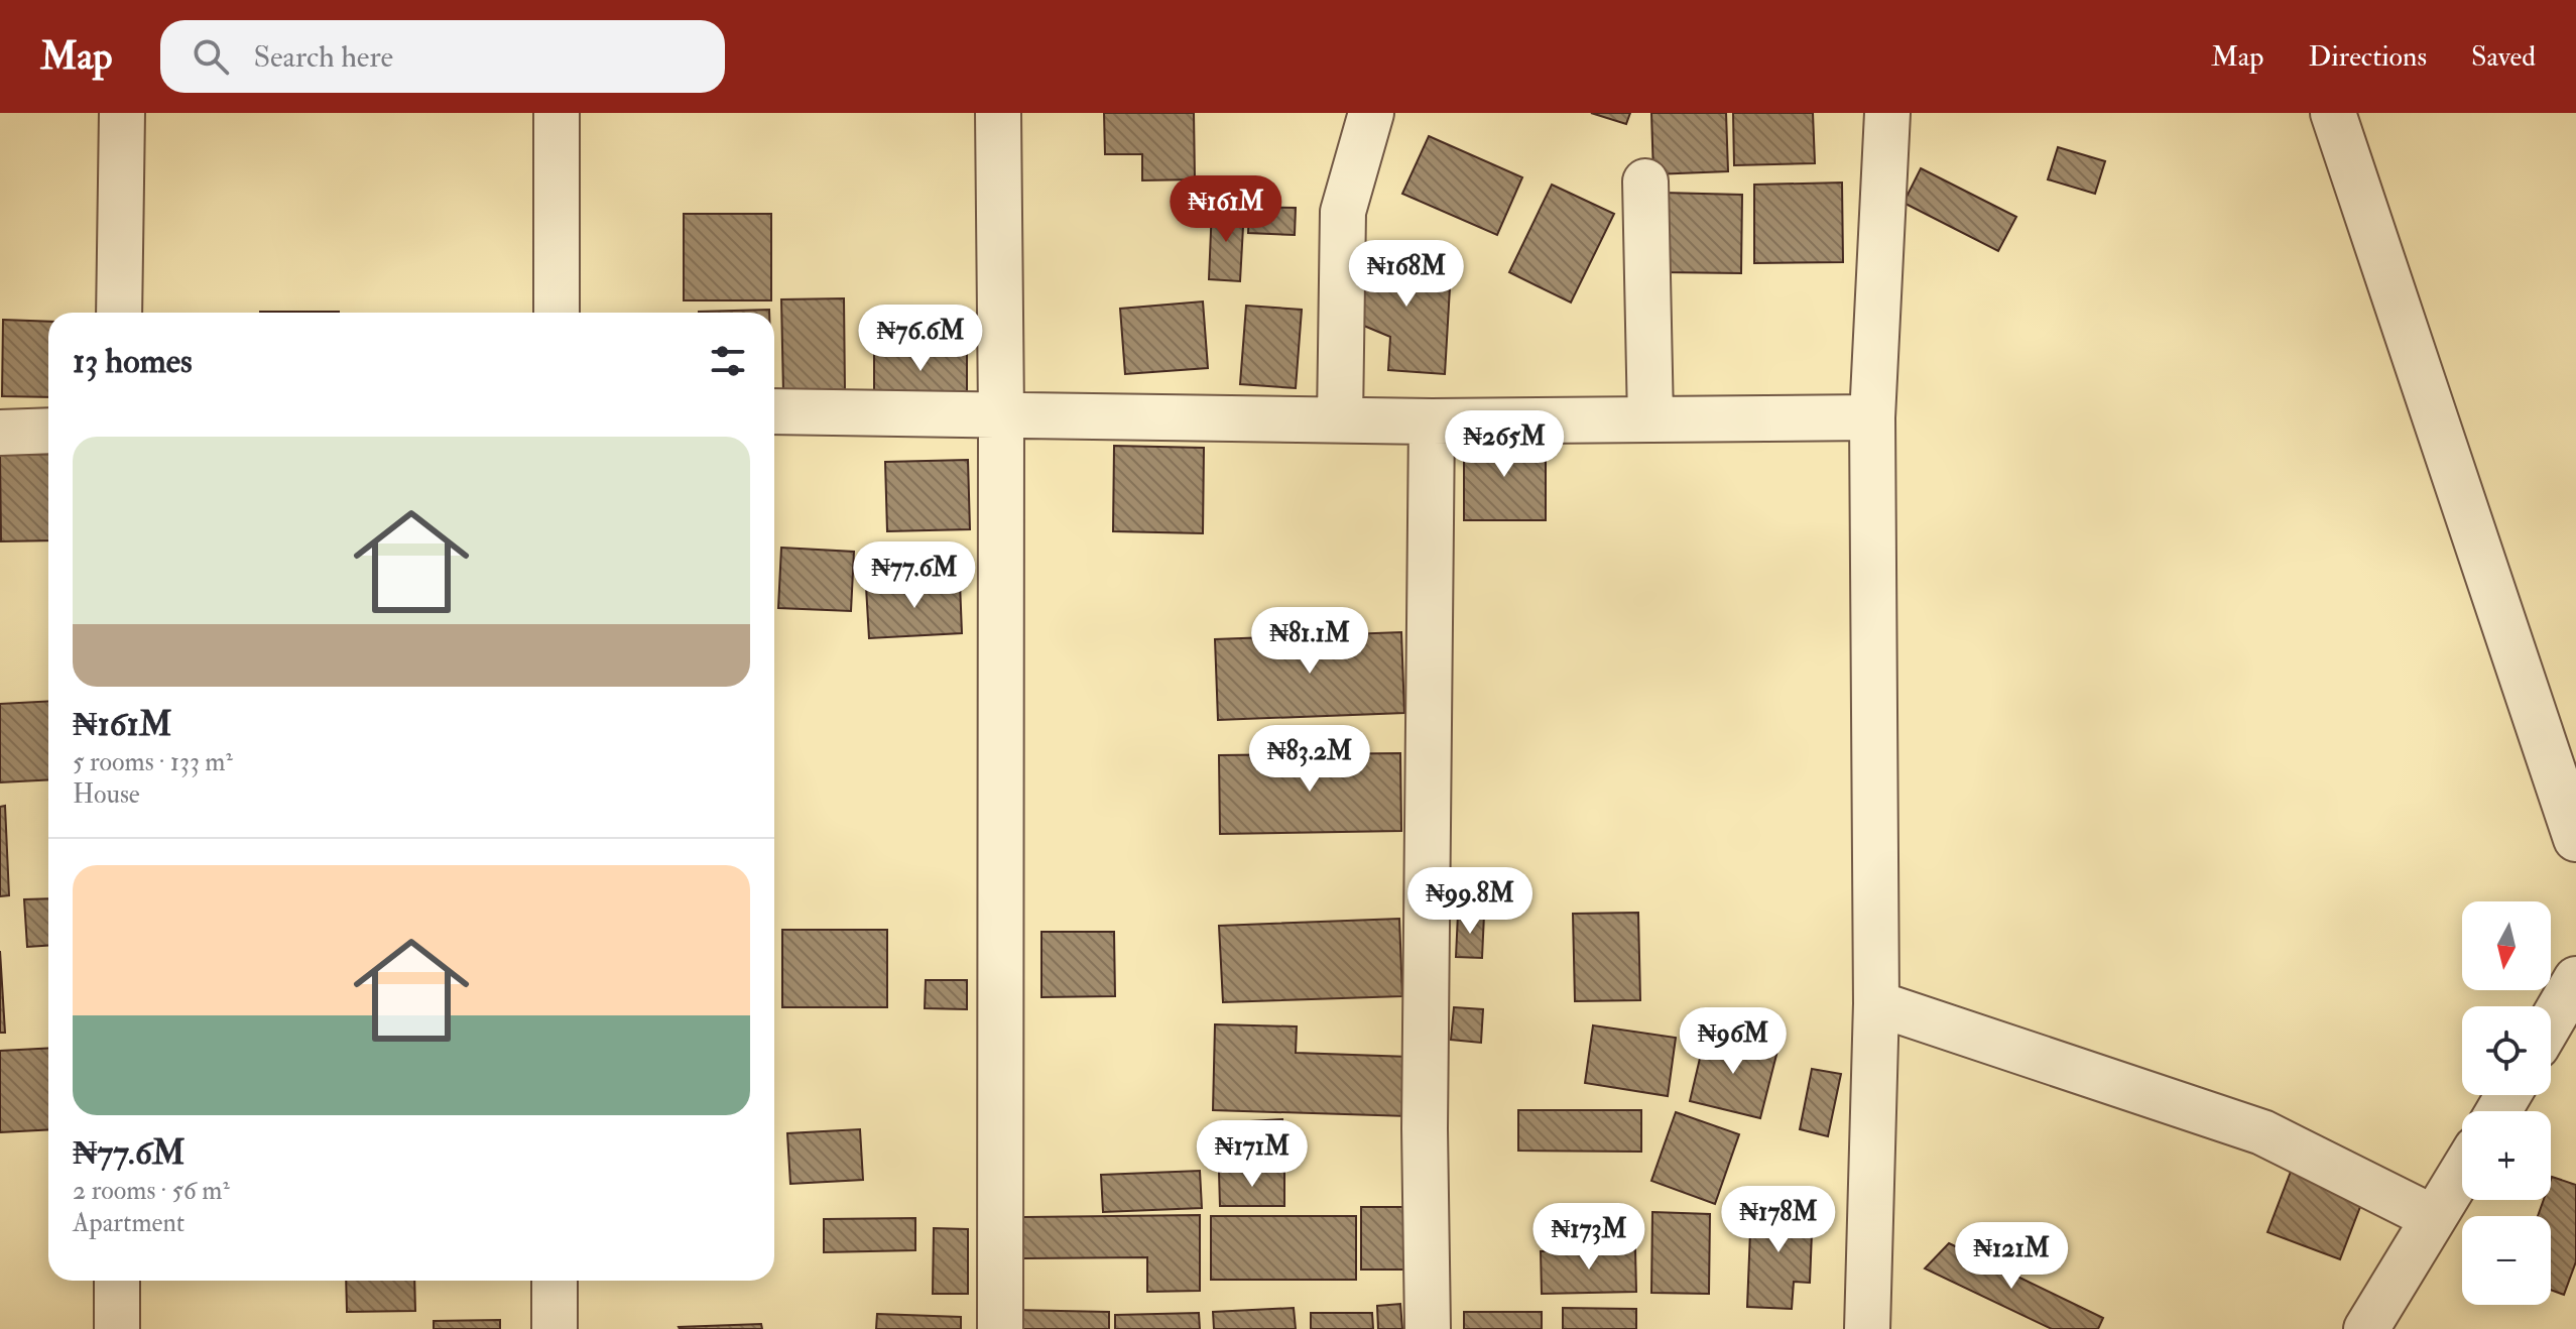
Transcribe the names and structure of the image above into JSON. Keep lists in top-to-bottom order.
{
  "north": "bottom",
  "page": {
    "header": "Map",
    "search": "Search here",
    "nav": ["Map", "Directions", "Saved"],
    "price": [
      "₦161M",
      "₦168M",
      "₦76.6M",
      "₦265M",
      "₦77.6M",
      "₦81.1M",
      "₦83.2M",
      "₦99.8M",
      "₦96M",
      "₦171M",
      "₦178M",
      "₦173M",
      "₦121M"
    ],
    "heading": "13 homes",
    "list": [
      {
        "name": "₦161M",
        "note": "5 rooms · 133 m² · House"
      },
      {
        "name": "₦77.6M",
        "note": "2 rooms · 56 m² · Apartment"
      }
    ],
    "map_buttons": ["+", "−"]
  }
}
